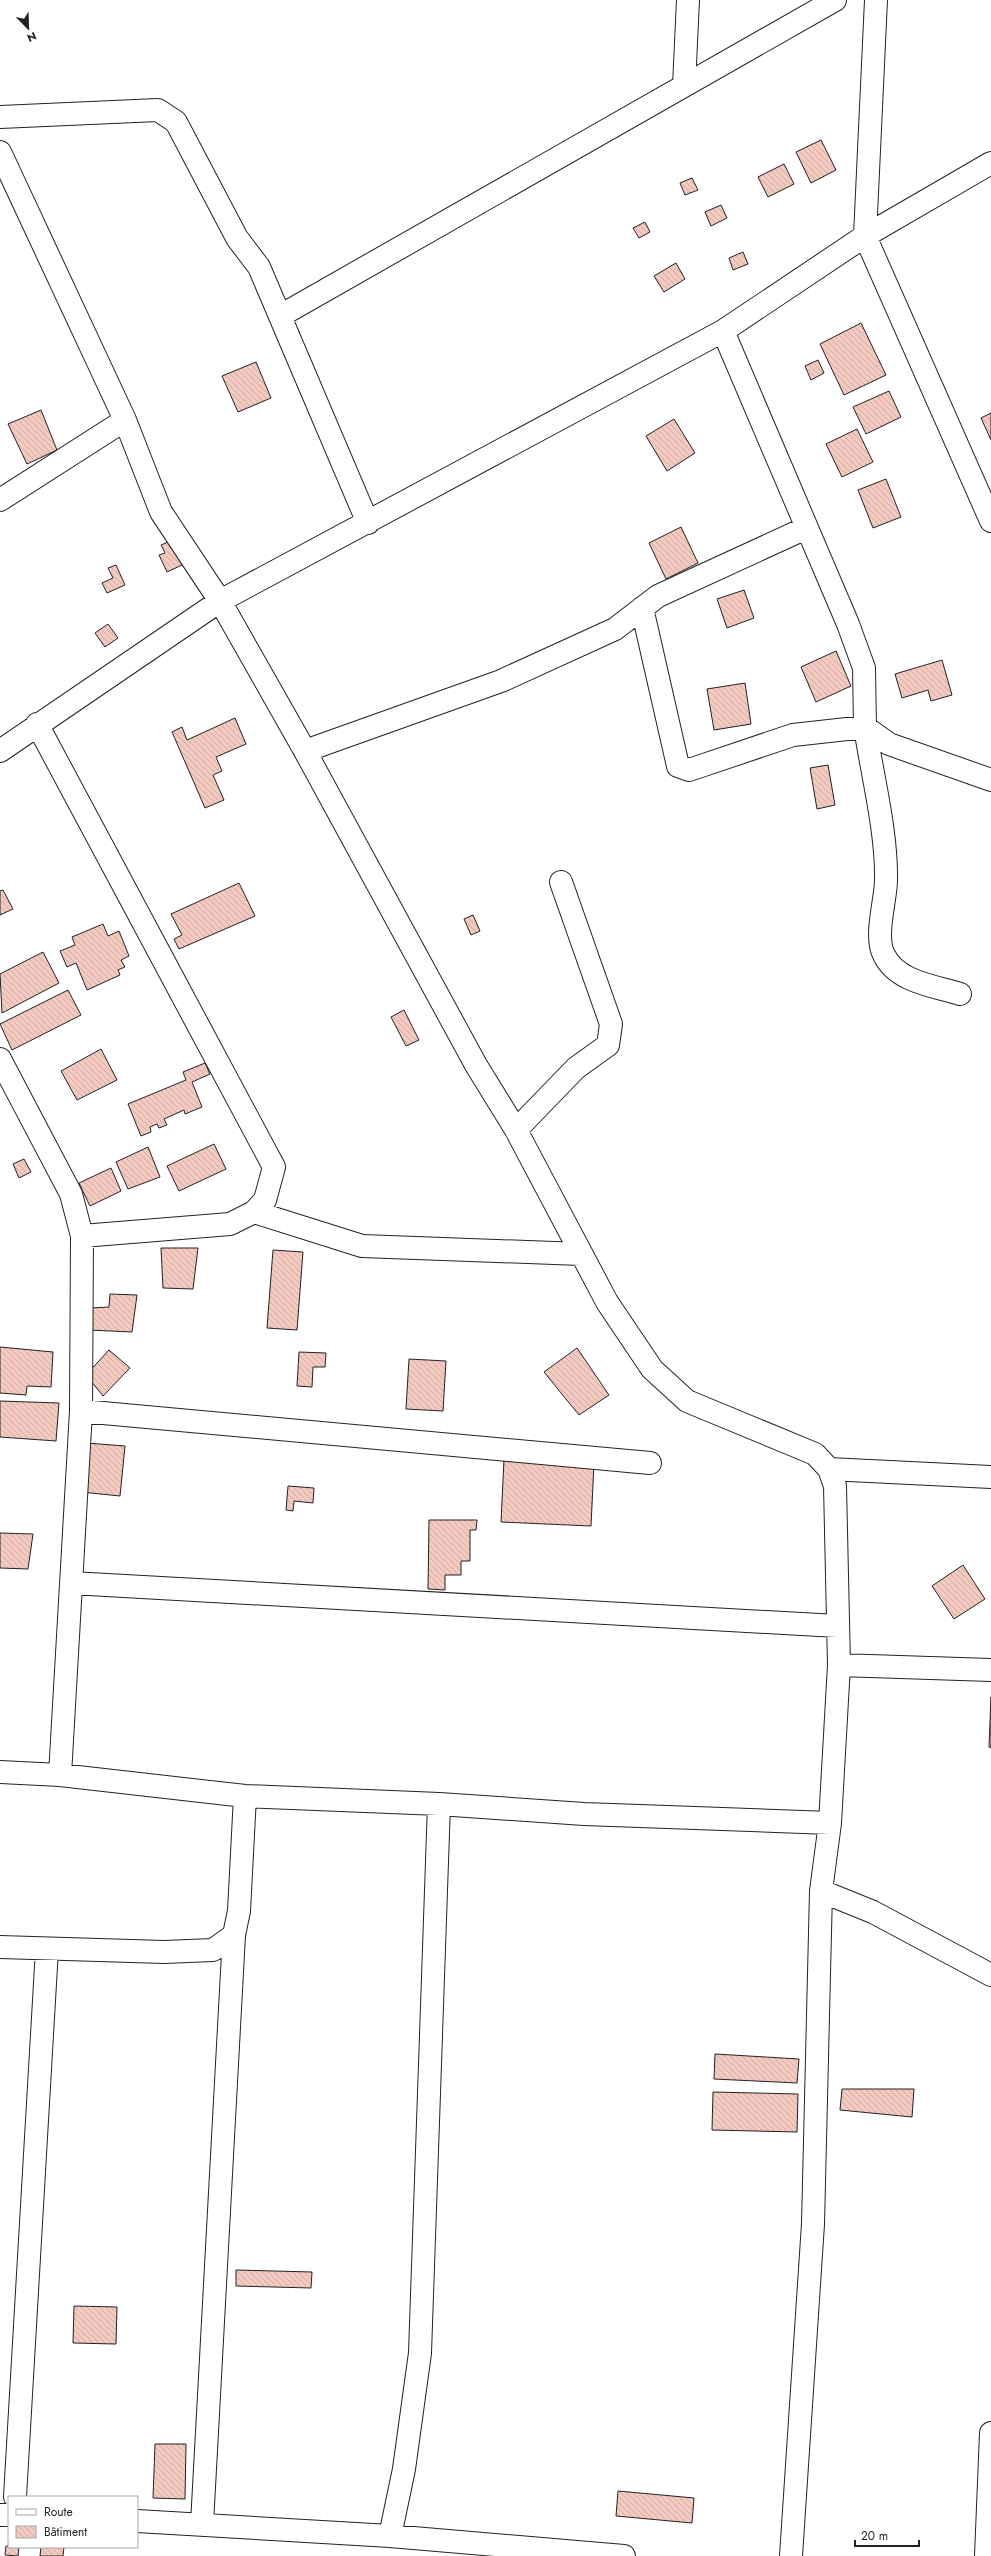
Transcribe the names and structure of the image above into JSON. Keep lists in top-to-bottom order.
{
  "legend": ["Route", "Bâtiment"],
  "scale_bar": "20 m",
  "north": "bottom right"
}
